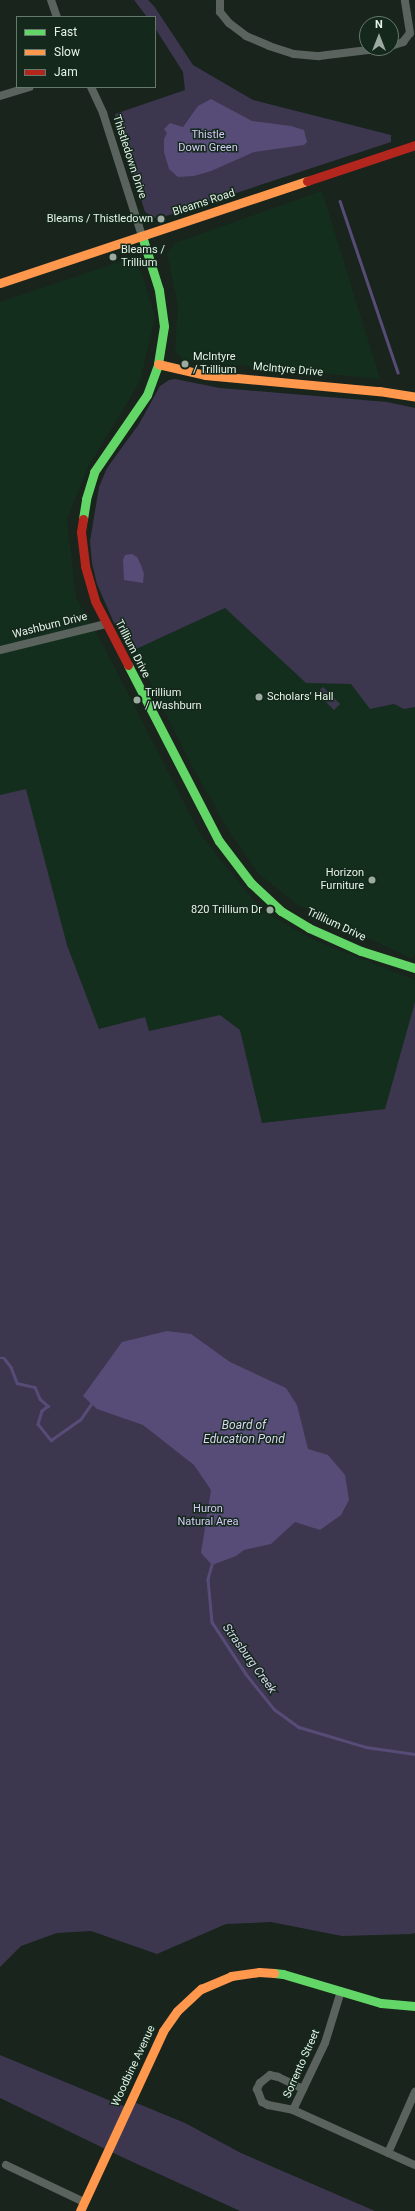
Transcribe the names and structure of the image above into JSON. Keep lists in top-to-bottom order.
{
  "streets": {
    "street": [
      "Thistledown Drive",
      "Bleams Road",
      "McIntyre Drive",
      "Washburn Drive",
      "Trillium Drive",
      "Sorrento Street",
      "Woodbine Avenue"
    ]
  },
  "crossings": [
    ["Thistledown Drive", "Bleams Road"],
    ["Thistledown Drive", "Trillium Drive"],
    ["Bleams Road", "Trillium Drive"],
    ["McIntyre Drive", "Trillium Drive"],
    ["Washburn Drive", "Trillium Drive"],
    ["Sorrento Street", "Woodbine Avenue"]
  ],
  "water": ["Board of Education Pond", "Strasburg Creek"],
  "parks": ["Thistle Down Green", "Huron Natural Area"],
  "places": [
    "Bleams / Thistledown",
    "Bleams / Trillium",
    "McIntyre / Trillium",
    "Scholars' Hall",
    "Trillium / Washburn",
    "Horizon Furniture",
    "820 Trillium Dr"
  ],
  "legend": ["Fast", "Slow", "Jam"],
  "north": "top"
}
